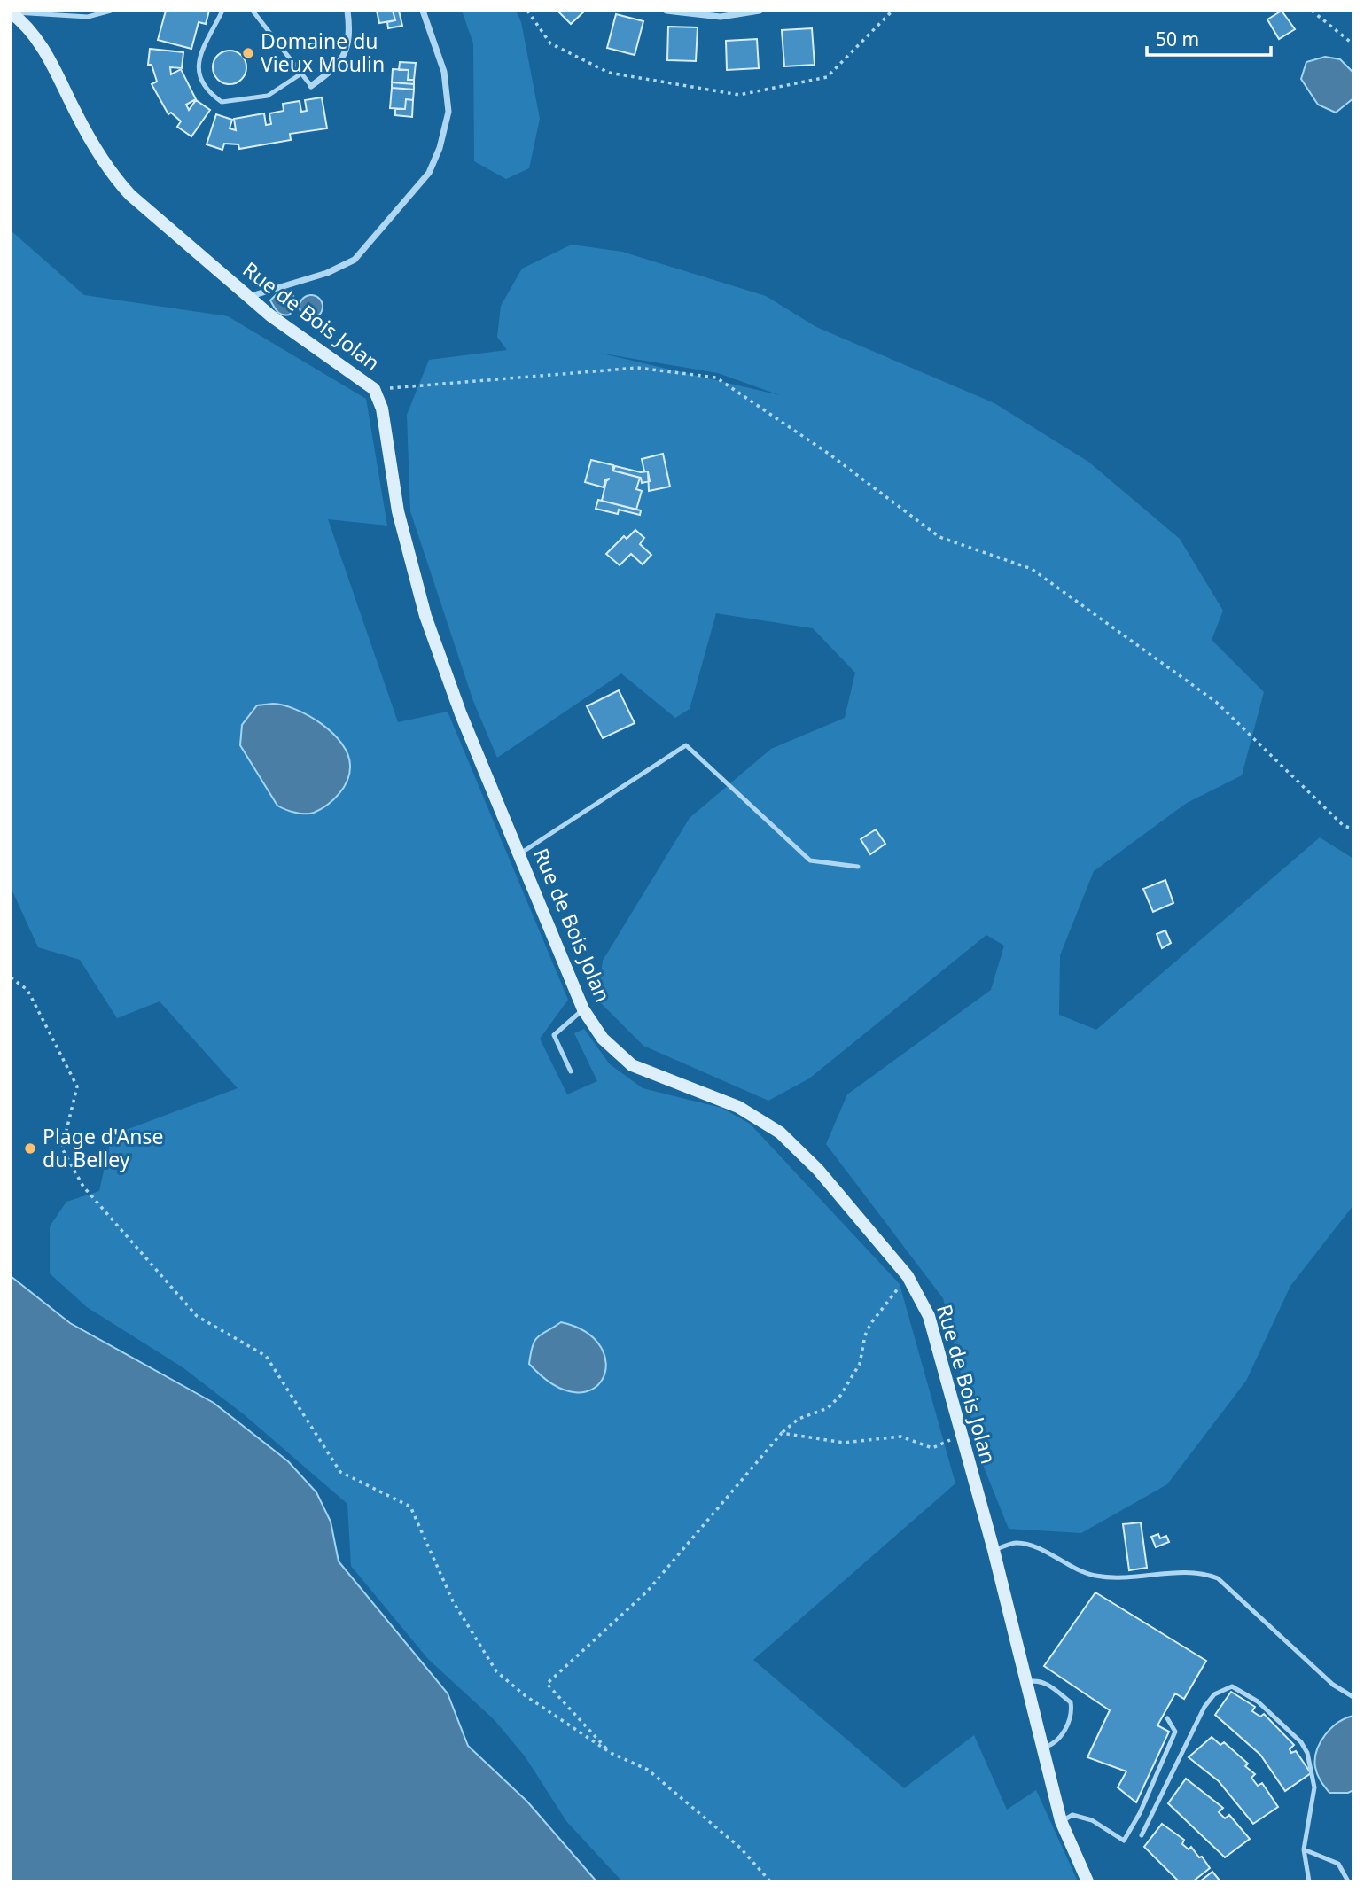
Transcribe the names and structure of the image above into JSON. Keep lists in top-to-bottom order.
{
  "streets": {
    "street": ["Rue de Bois Jolan"]
  },
  "places": ["Domaine du Vieux Moulin", "Plage d'Anse du Belley"],
  "scale_bar": "50 m"
}
